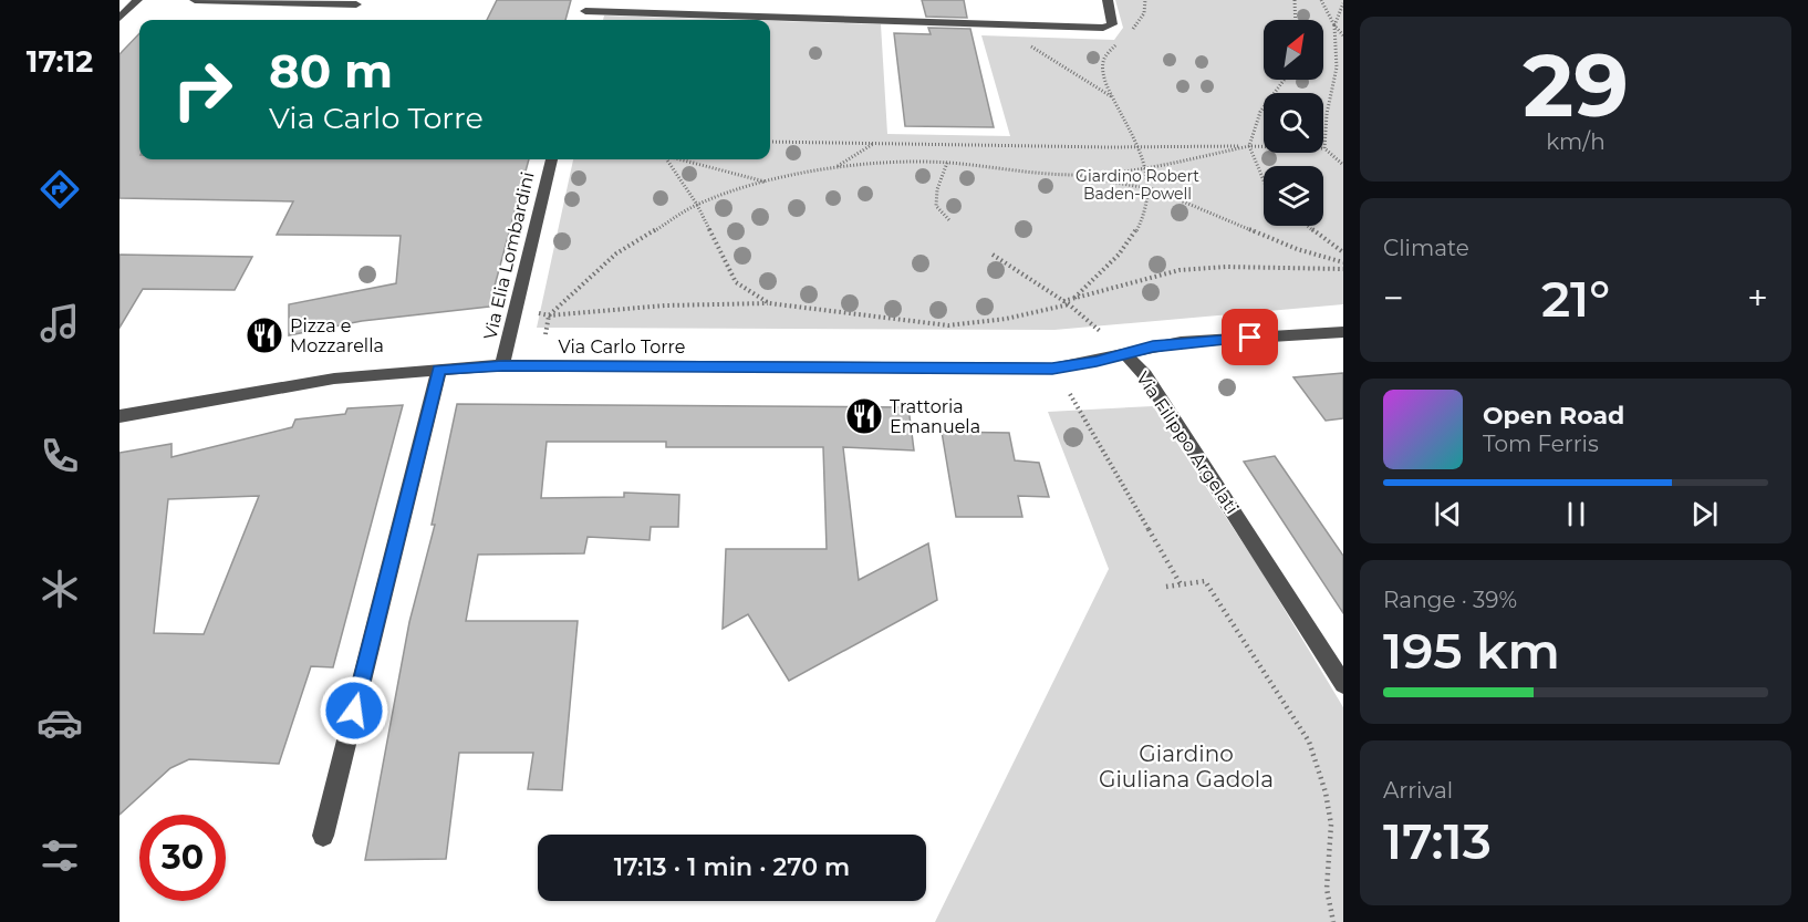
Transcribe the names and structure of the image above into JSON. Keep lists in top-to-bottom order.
{
  "streets": {
    "street": ["Via Elia Lombardini", "Via Carlo Torre", "Via Filippo Argelati"]
  },
  "crossings": [
    ["Via Elia Lombardini", "Via Carlo Torre"],
    ["Via Carlo Torre", "Via Filippo Argelati"]
  ],
  "parks": ["Giardino Robert Baden-Powell", "Giardino Giuliana Gadola"],
  "places": {
    "restaurant": ["Pizza e Mozzarella", "Trattoria Emanuela"]
  },
  "north": "top right",
  "page": {
    "tabs": "17:12",
    "tile": [
      ["29", "km/h"],
      "Climate",
      ["Range · 39%", "195 km"],
      ["Arrival", "17:13"]
    ],
    "turn": ["80 m", "Via Carlo Torre"],
    "heat": ["−", "21°", "+"],
    "song": ["Open Road", "Tom Ferris"],
    "limit": "30",
    "trip": "17:13 · 1 min · 270 m"
  }
}
